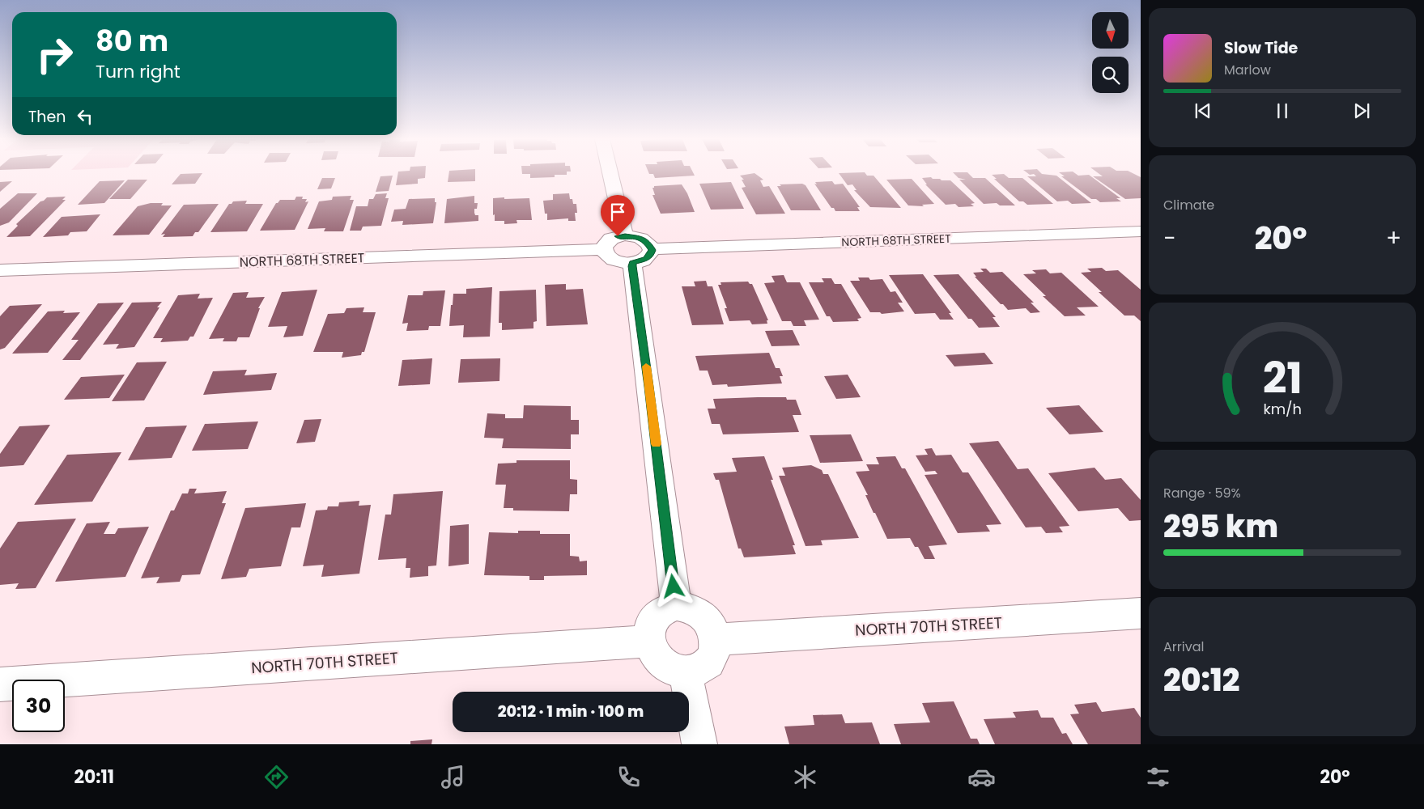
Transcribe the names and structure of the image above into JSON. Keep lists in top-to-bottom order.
{
  "streets": {
    "street": ["NORTH 68TH STREET", "NORTH 70TH STREET"]
  },
  "north": "bottom",
  "page": {
    "turn": ["80 m", "Turn right"],
    "song": ["Slow Tide", "Marlow"],
    "then": "Then",
    "tile": [
      "Climate",
      ["Range · 59%", "295 km"],
      ["Arrival", "20:12"]
    ],
    "heat": ["−", "20°", "+"],
    "limit": "30",
    "trip": "20:12 · 1 min · 100 m",
    "tabs": ["20:11", "20°"],
    "gauge": ["21", "km/h"]
  }
}
